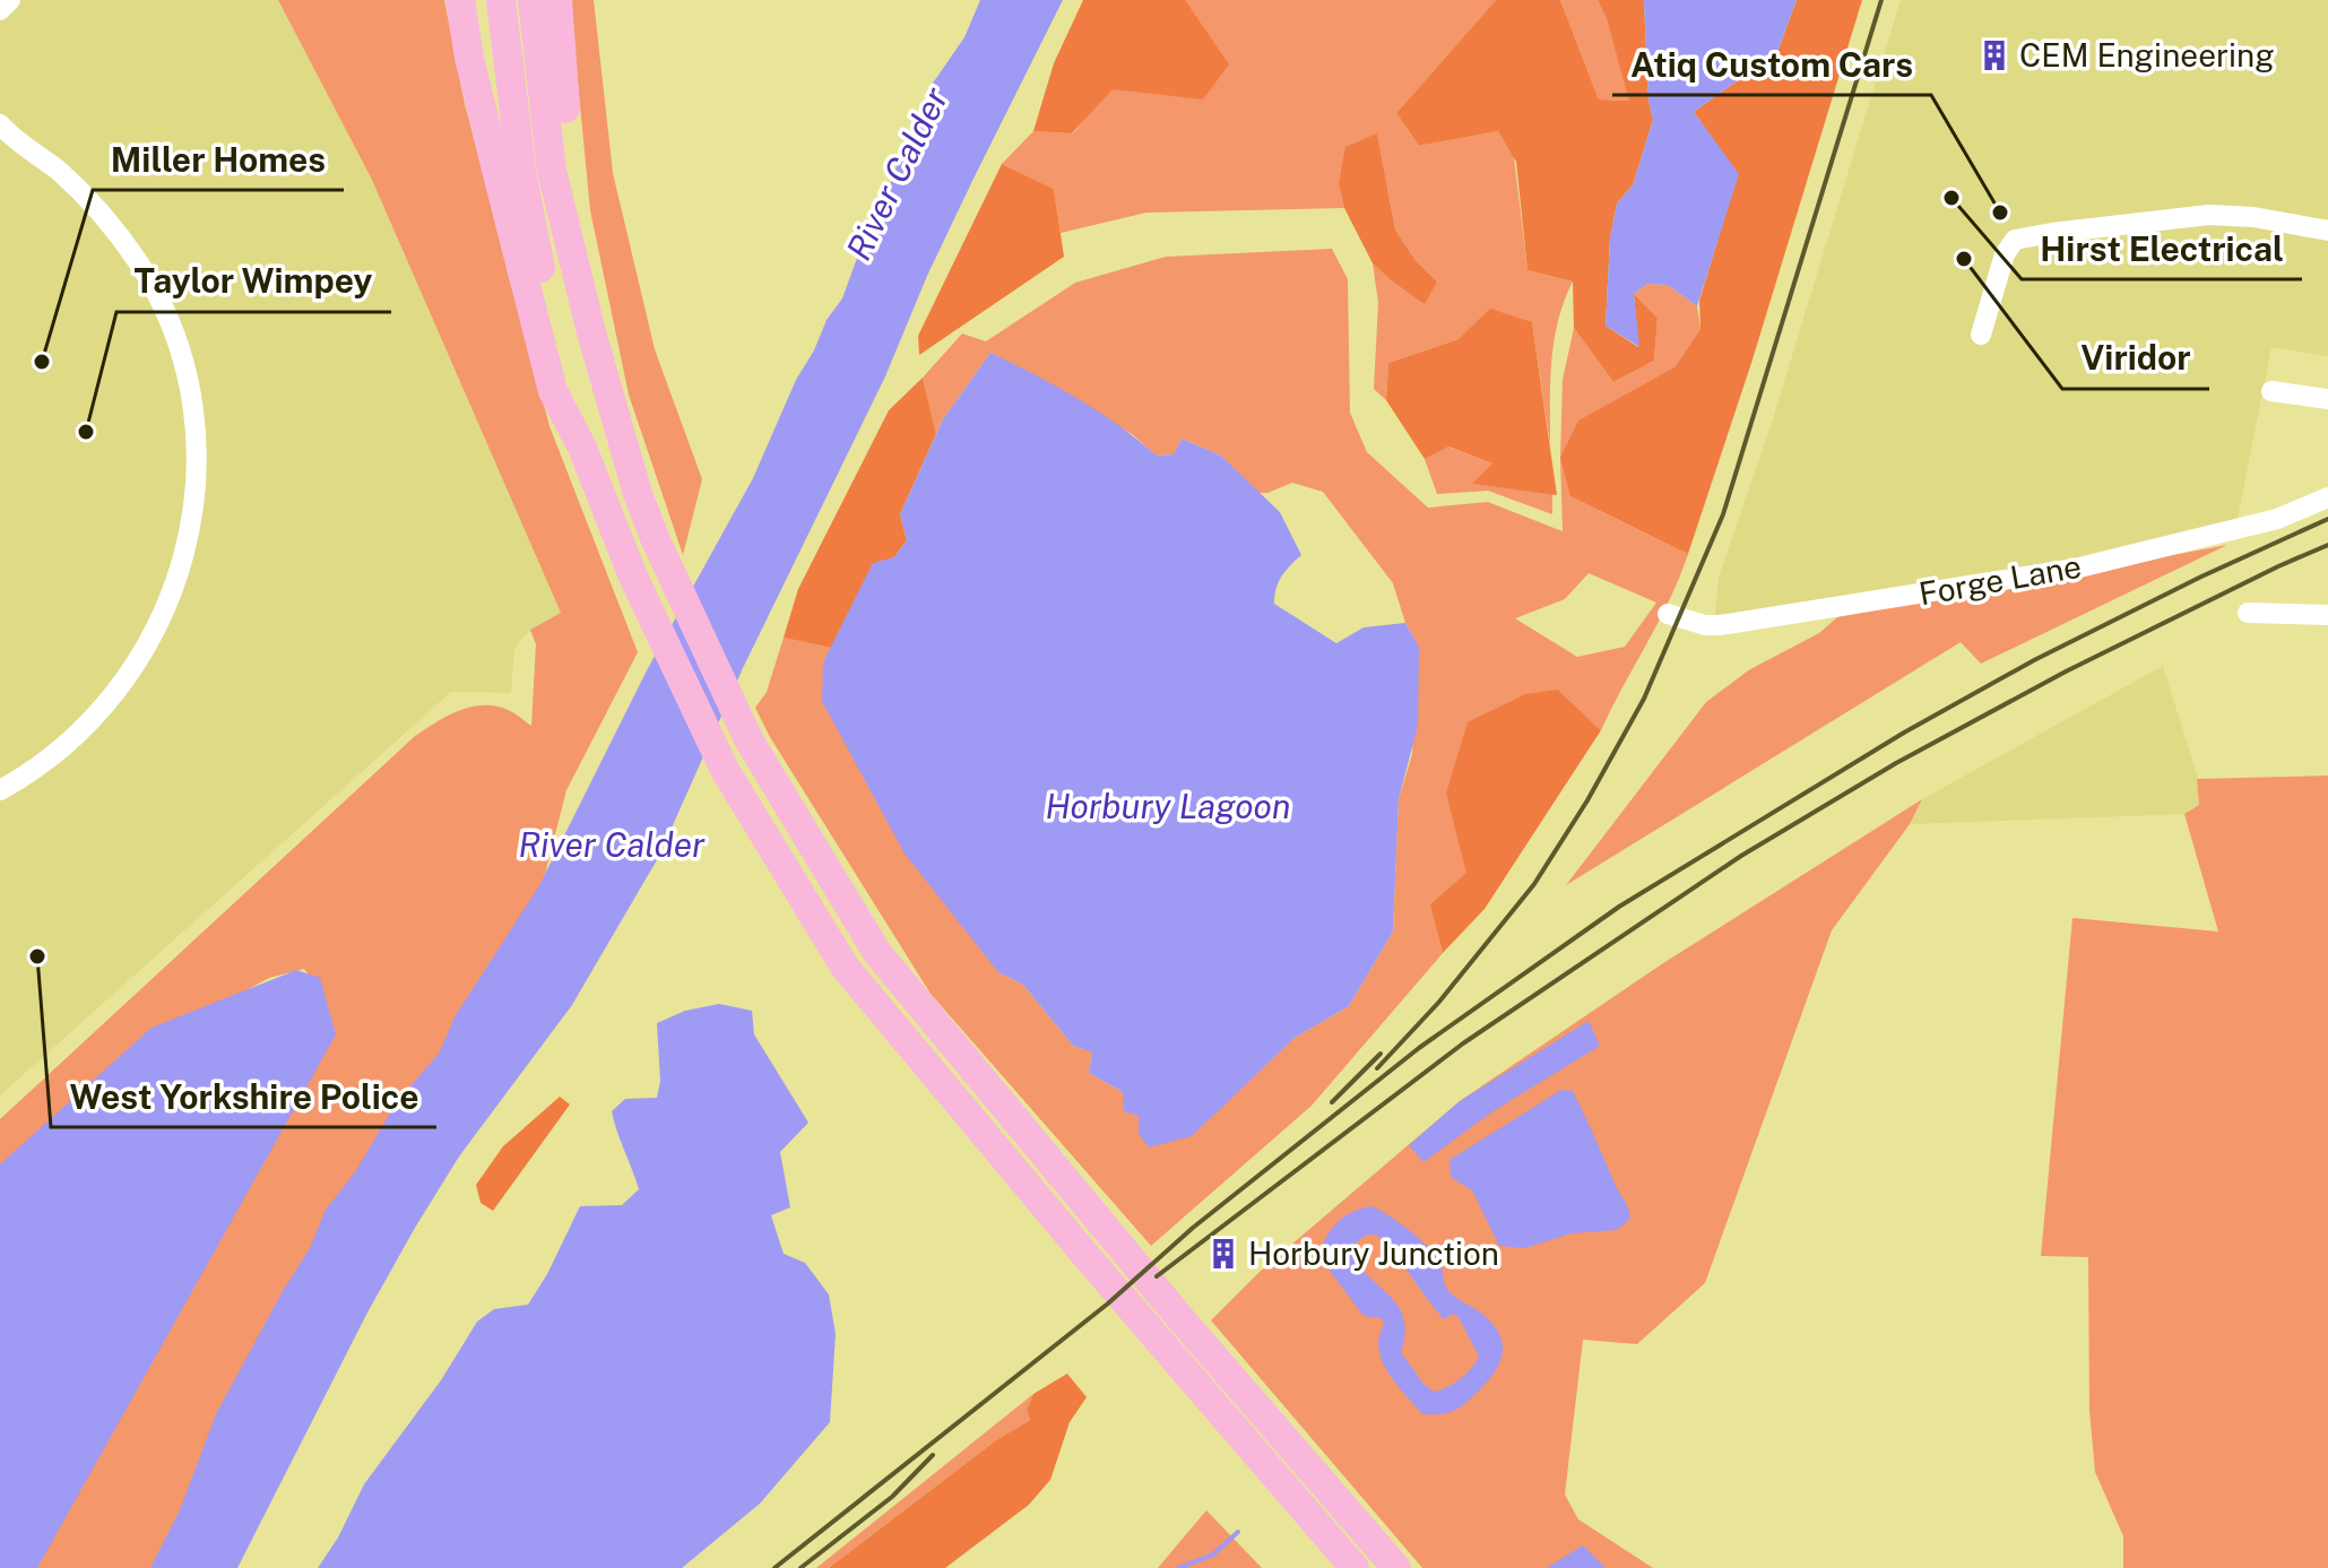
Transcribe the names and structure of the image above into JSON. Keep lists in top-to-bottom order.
{
  "streets": {
    "street": ["Forge Lane"]
  },
  "water": ["River Calder", "Horbury Lagoon"],
  "places": {
    "building": ["CEM Engineering", "Horbury Junction"],
    "other": [
      "Hirst Electrical",
      "Atiq Custom Cars",
      "Viridor",
      "Miller Homes",
      "Taylor Wimpey",
      "West Yorkshire Police"
    ]
  }
}
